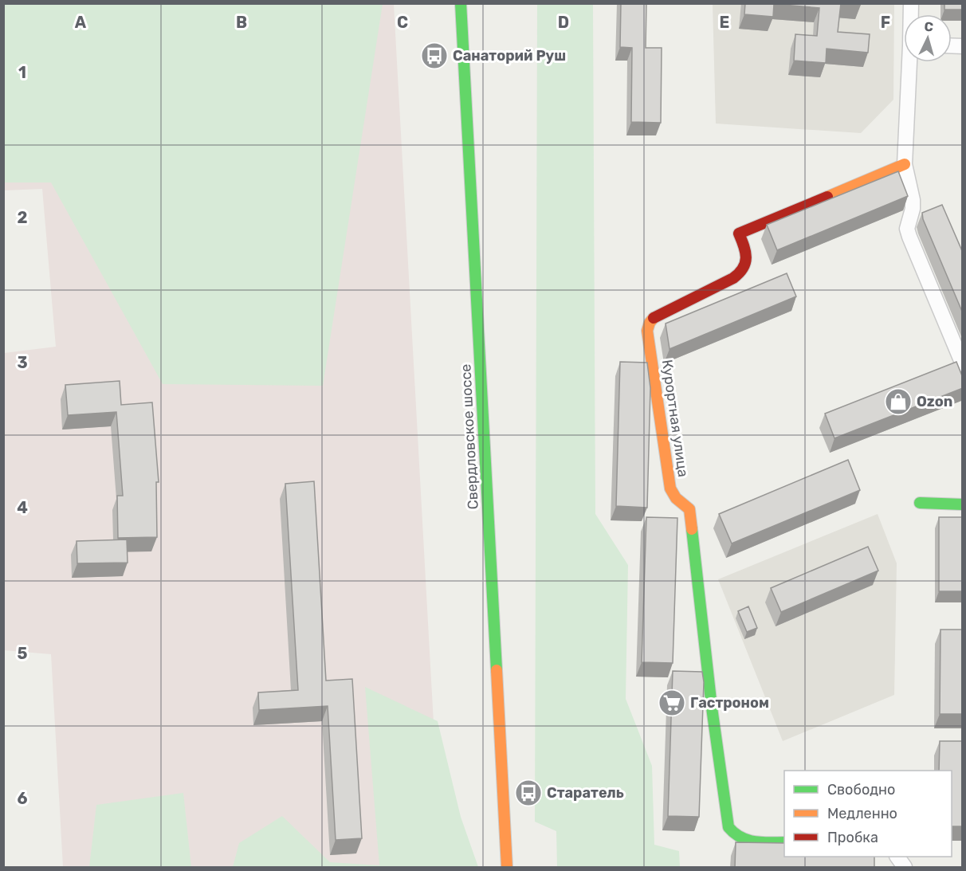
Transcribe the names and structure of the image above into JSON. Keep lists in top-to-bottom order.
{
  "streets": {
    "street": ["Курортная улица", "Свердловское шоссе"]
  },
  "places": {
    "bus stop": ["Санаторий Руш", "Старатель"],
    "shop": ["Ozon"],
    "supermarket": ["Гастроном"]
  },
  "legend": ["Свободно", "Медленно", "Пробка"],
  "north": "top",
  "grid": {
    "columns": [
      "A",
      "B",
      "C",
      "D",
      "E",
      "F"
    ],
    "rows": [
      "1",
      "2",
      "3",
      "4",
      "5",
      "6"
    ]
  }
}
